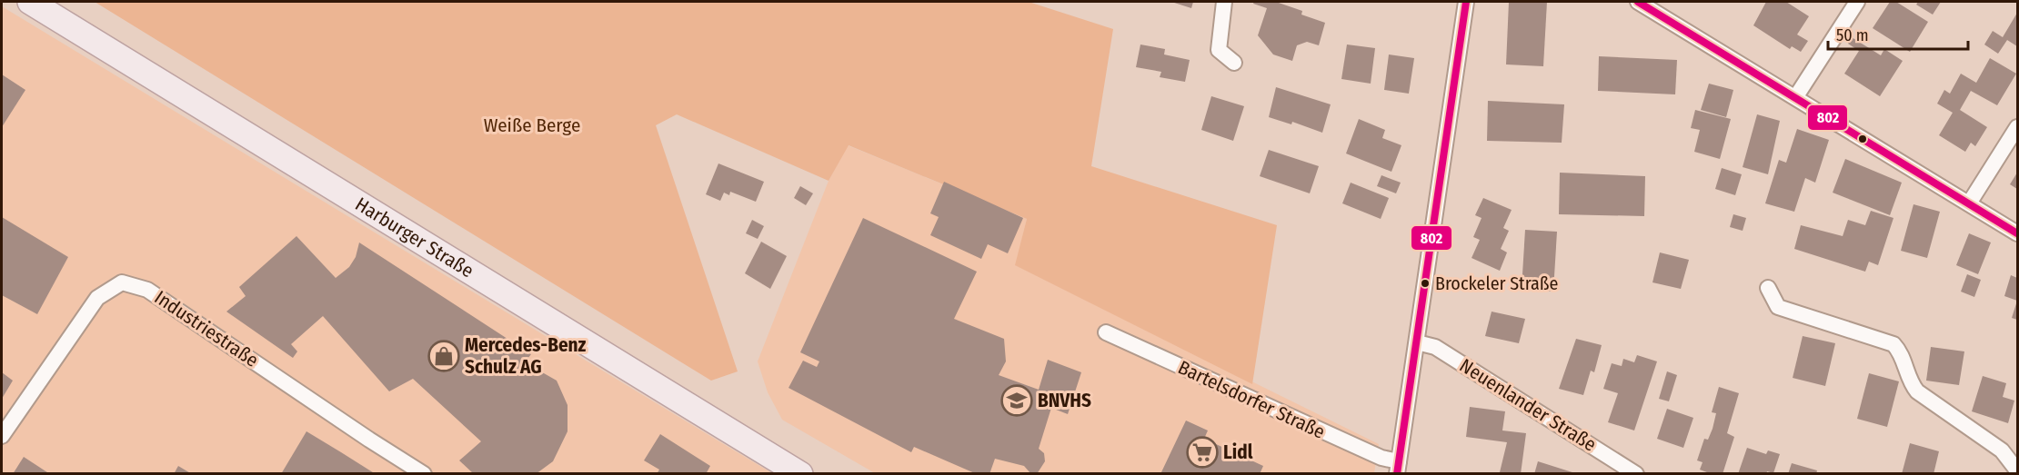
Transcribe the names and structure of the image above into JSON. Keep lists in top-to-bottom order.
{
  "streets": {
    "main road": ["Harburger Straße"],
    "street": ["Industriestraße", "Bartelsdorfer Straße", "Neuenlander Straße"]
  },
  "parks": ["Weiße Berge"],
  "places": {
    "other": ["Brockeler Straße"],
    "shop": ["Mercedes-Benz Schulz AG"],
    "school or university": ["BNVHS"],
    "supermarket": ["Lidl"]
  },
  "lines": ["transit line 802"],
  "scale_bar": "50 m"
}
